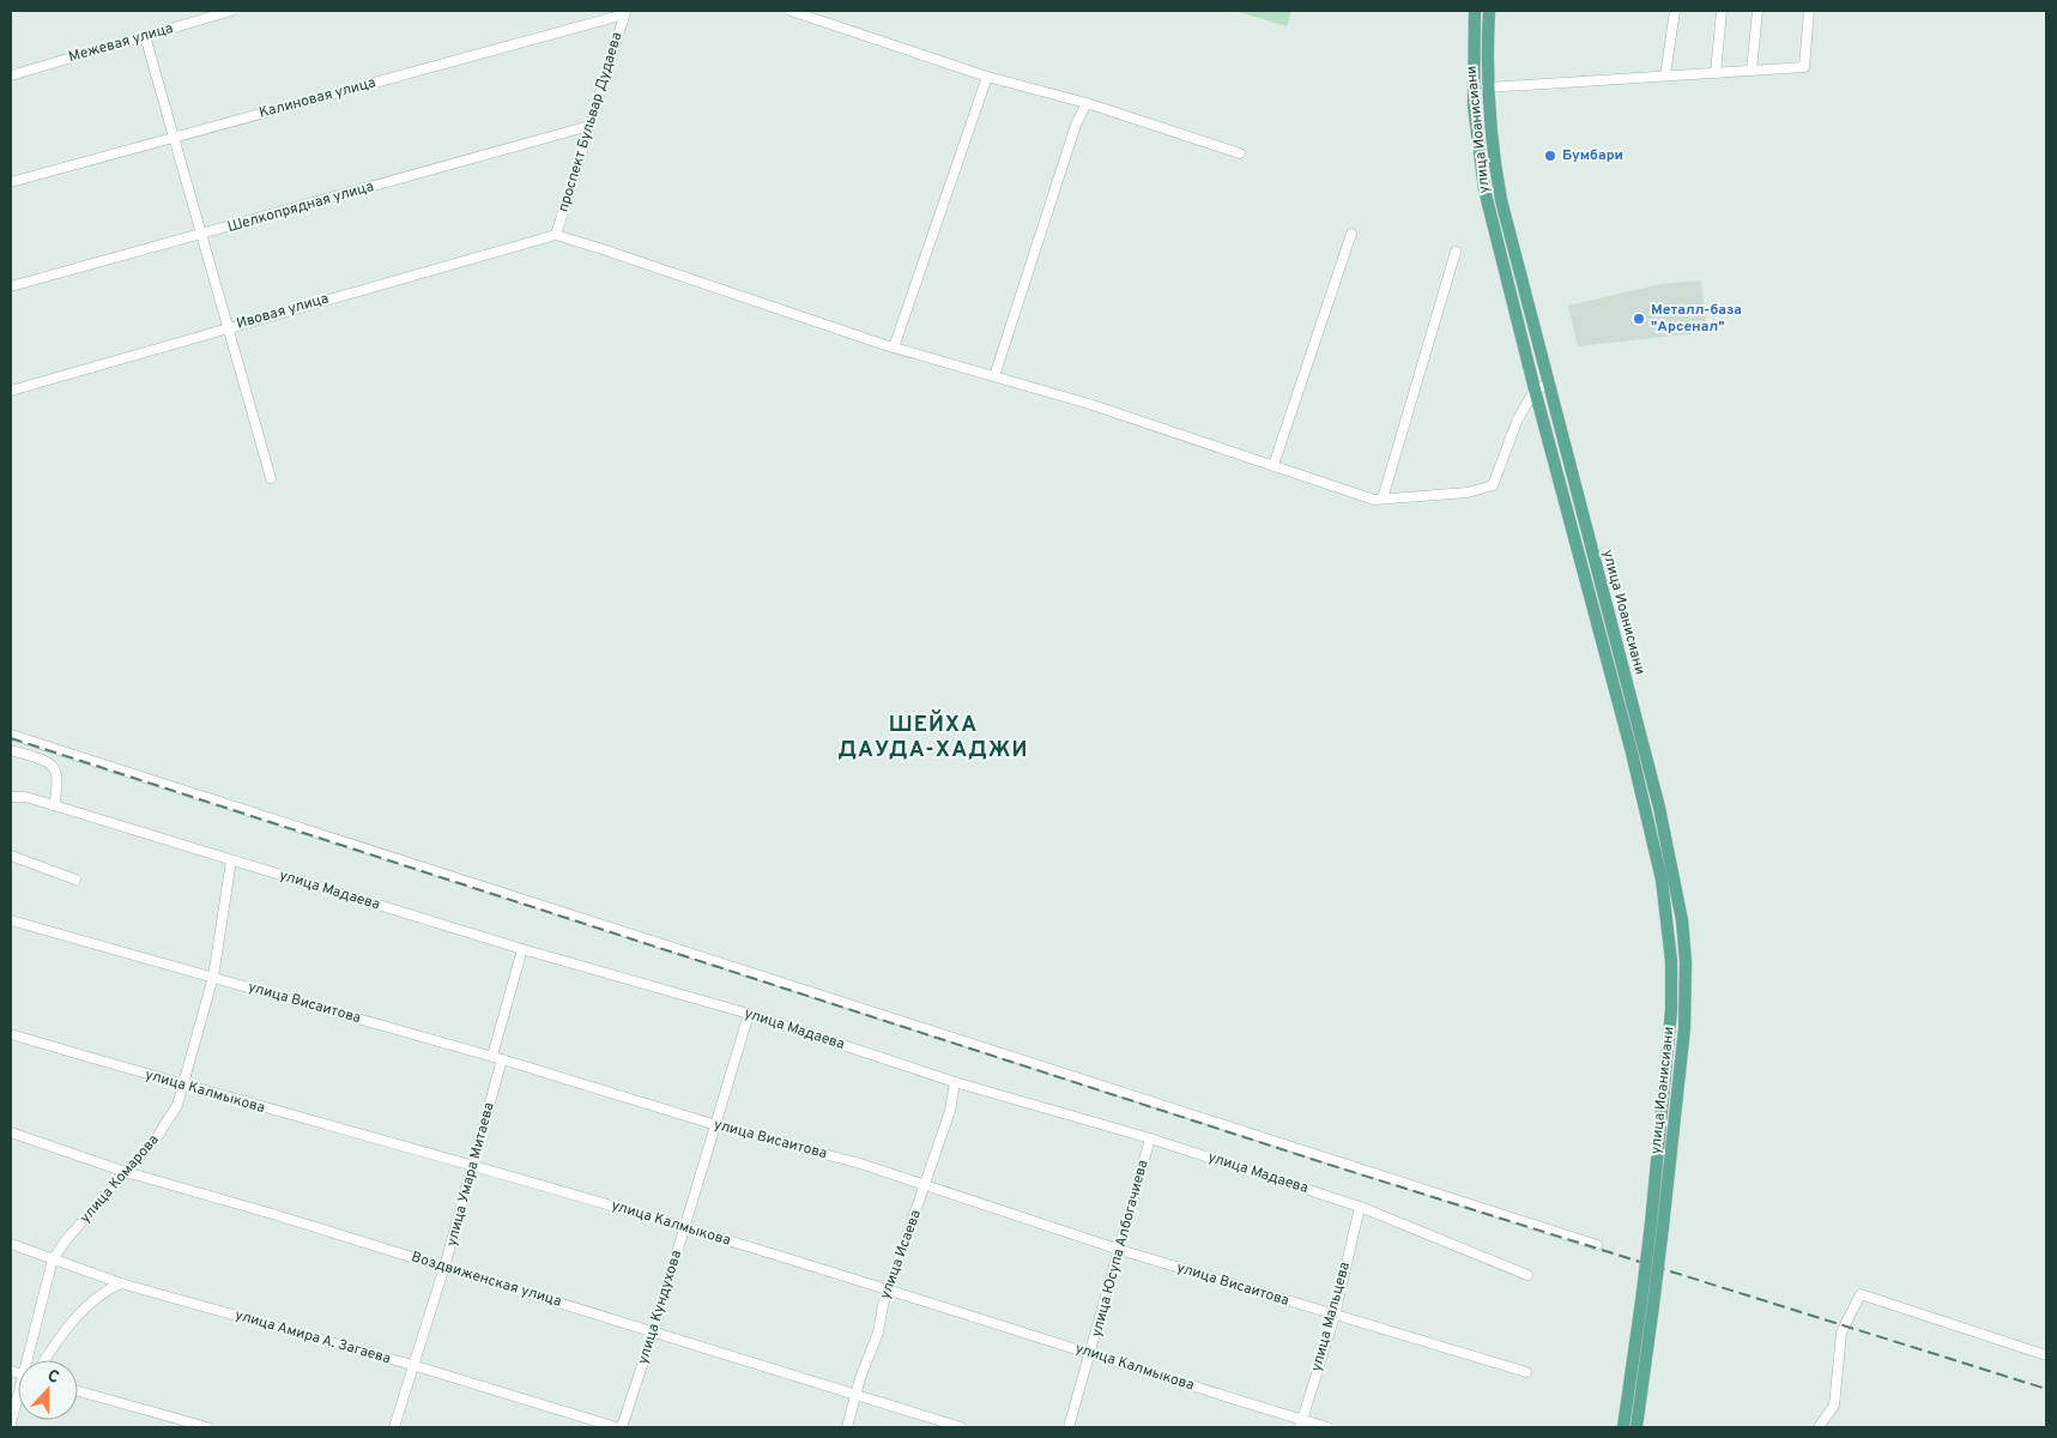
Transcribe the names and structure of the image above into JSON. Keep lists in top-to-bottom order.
{
  "streets": {
    "main road": ["улица Иоанисиани"],
    "street": [
      "Межевая улица",
      "Калиновая улица",
      "проспект Бульвар Дудаева",
      "Шелкопрядная улица",
      "Ивовая улица",
      "улица Мадаева",
      "улица Висаитова",
      "улица Калмыкова",
      "улица Умара Митаева",
      "улица Комарова",
      "улица Юсупа Албогачиева",
      "улица Исаева",
      "Воздвиженская улица",
      "улица Кундухова",
      "улица Мальцева",
      "улица Амира А. Загаева"
    ]
  },
  "crossings": [
    ["Калиновая улица", "проспект Бульвар Дудаева"],
    ["проспект Бульвар Дудаева", "Шелкопрядная улица"],
    ["проспект Бульвар Дудаева", "Ивовая улица"],
    ["улица Мадаева", "улица Комарова"],
    ["улица Мадаева", "улица Юсупа Албогачиева"],
    ["улица Мадаева", "улица Исаева"],
    ["улица Мадаева", "улица Кундухова"],
    ["улица Мадаева", "улица Мальцева"],
    ["улица Висаитова", "улица Умара Митаева"],
    ["улица Висаитова", "улица Комарова"],
    ["улица Висаитова", "улица Юсупа Албогачиева"],
    ["улица Висаитова", "улица Исаева"],
    ["улица Висаитова", "улица Кундухова"],
    ["улица Висаитова", "улица Мальцева"],
    ["улица Калмыкова", "улица Умара Митаева"],
    ["улица Калмыкова", "улица Комарова"],
    ["улица Калмыкова", "улица Юсупа Албогачиева"],
    ["улица Калмыкова", "улица Исаева"],
    ["улица Калмыкова", "улица Кундухова"],
    ["улица Калмыкова", "улица Мальцева"],
    ["улица Умара Митаева", "Воздвиженская улица"],
    ["улица Умара Митаева", "улица Амира А. Загаева"],
    ["улица Комарова", "Воздвиженская улица"],
    ["улица Комарова", "улица Амира А. Загаева"],
    ["улица Исаева", "Воздвиженская улица"],
    ["Воздвиженская улица", "улица Кундухова"]
  ],
  "districts": ["ШЕЙХА ДАУДА-ХАДЖИ"],
  "places": ["Бумбари", "Металл-база \"Арсенал\""],
  "north": "top"
}
